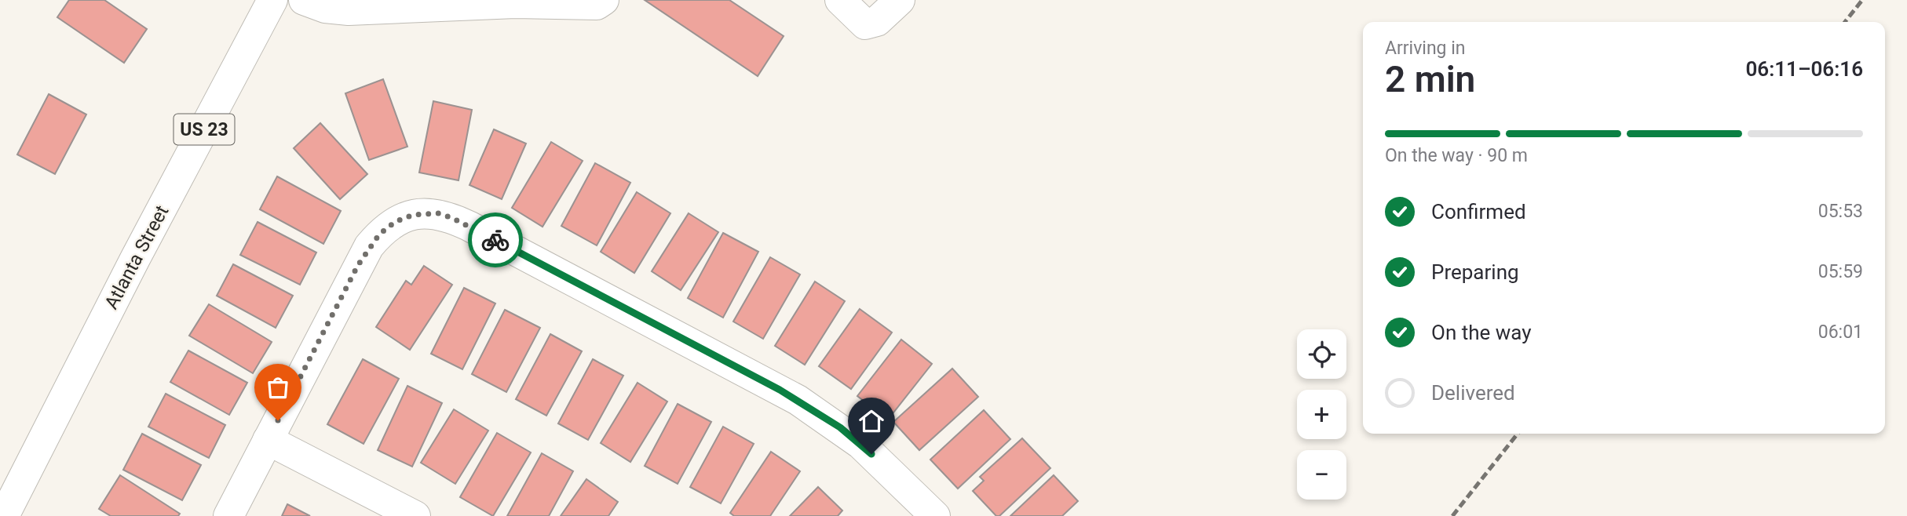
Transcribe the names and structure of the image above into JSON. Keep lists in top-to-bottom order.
{
  "streets": {
    "street": ["US 23", "Atlanta Street"]
  },
  "page": {
    "heading": ["2 min", "Arriving in", "06:11–06:16"],
    "bar": "On the way · 90 m",
    "list": [
      ["Confirmed", "05:53"],
      ["Preparing", "05:59"],
      ["On the way", "06:01"],
      "Delivered"
    ],
    "map_buttons": ["+", "−"]
  }
}
